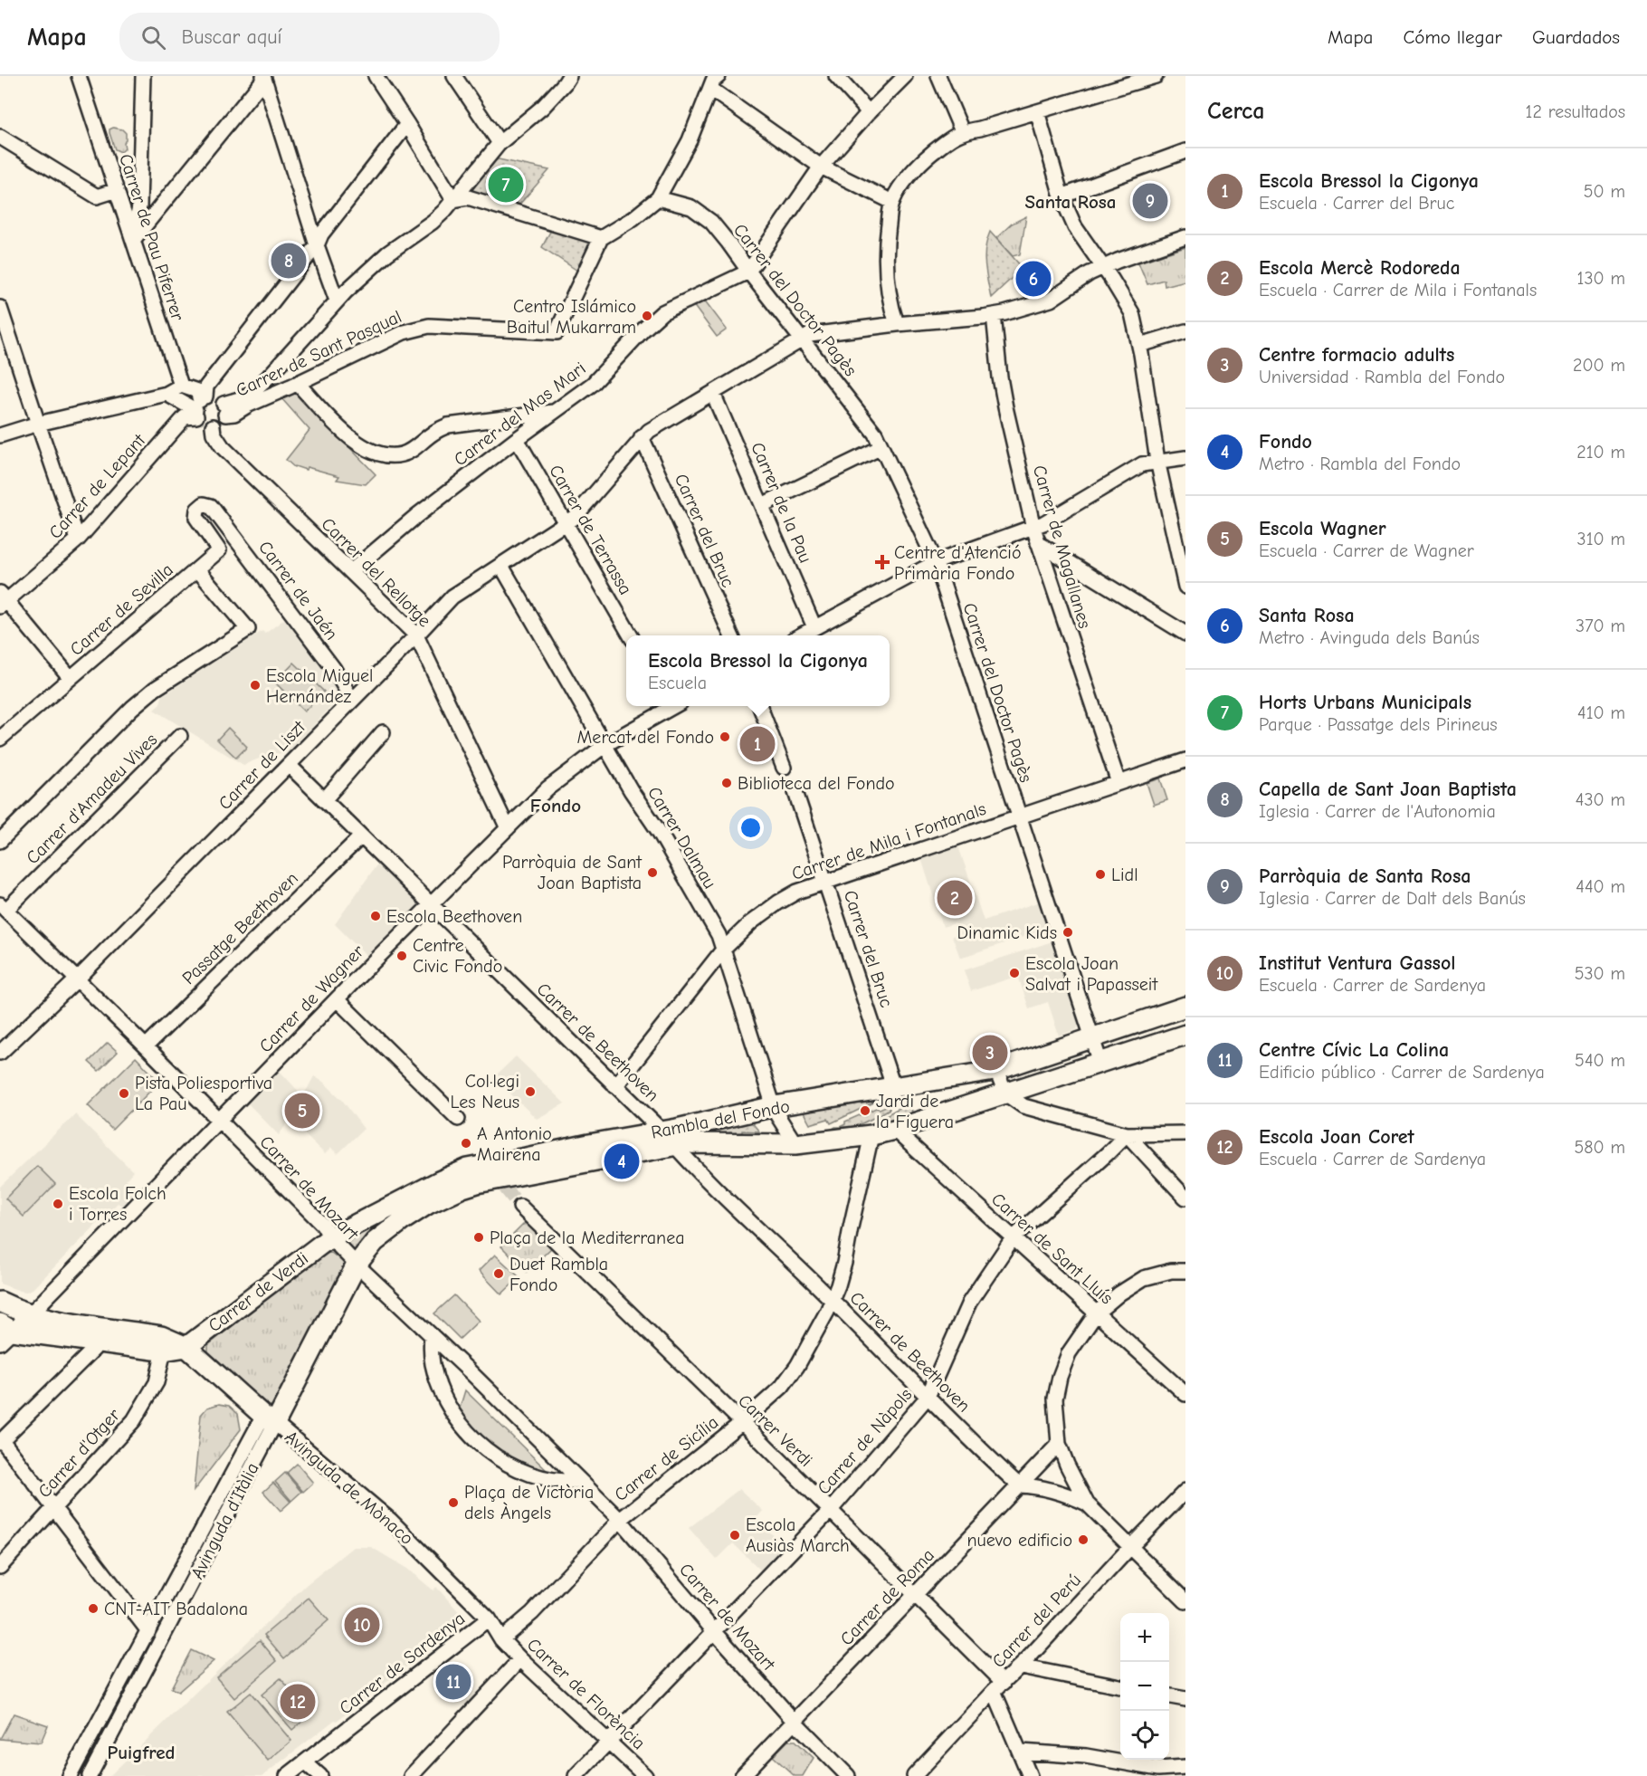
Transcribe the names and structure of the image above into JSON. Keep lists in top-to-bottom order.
{
  "streets": {
    "street": [
      "Carrer de Pau Piferrer",
      "Carrer del Doctor Pagès",
      "Carrer de Sant Pasqual",
      "Carrer del Mas Mari",
      "Carrer de Lepant",
      "Carrer de la Pau",
      "Carrer de Terrassa",
      "Carrer del Bruc",
      "Carrer de Magallanes",
      "Carrer del Rellotge",
      "Carrer de Jaén",
      "Carrer de Sevilla",
      "Carrer de Liszt",
      "Carrer d'Amadeu Vives",
      "Carrer Dalmau",
      "Carrer de Mila i Fontanals",
      "Passatge Beethoven",
      "Carrer de Wagner",
      "Carrer de Beethoven",
      "Rambla del Fondo",
      "Carrer de Mozart",
      "Carrer de Sant Lluís",
      "Carrer de Verdi",
      "Carrer Verdi",
      "Carrer de Nàpols",
      "Carrer d'Otger",
      "Carrer de Sicília",
      "Avinguda de Mònaco",
      "Avinguda d'Itàlia",
      "Carrer de Roma",
      "Carrer del Perú",
      "Carrer de Sardenya",
      "Carrer de Florència"
    ]
  },
  "crossings": [
    ["Carrer del Doctor Pagès", "Carrer del Mas Mari"],
    ["Carrer del Doctor Pagès", "Carrer de Liszt"],
    ["Carrer del Doctor Pagès", "Carrer de Mila i Fontanals"],
    ["Carrer del Doctor Pagès", "Rambla del Fondo"],
    ["Carrer de Sant Pasqual", "Carrer de Lepant"],
    ["Carrer de Sant Pasqual", "Carrer del Rellotge"],
    ["Carrer del Mas Mari", "Carrer de Terrassa"],
    ["Carrer del Mas Mari", "Carrer del Rellotge"],
    ["Carrer de Lepant", "Carrer del Rellotge"],
    ["Carrer de la Pau", "Carrer de Liszt"],
    ["Carrer de Terrassa", "Carrer de Liszt"],
    ["Carrer del Bruc", "Carrer de Liszt"],
    ["Carrer del Bruc", "Carrer de Mila i Fontanals"],
    ["Carrer del Bruc", "Rambla del Fondo"],
    ["Carrer de Magallanes", "Carrer de Liszt"],
    ["Carrer de Magallanes", "Carrer de Mila i Fontanals"],
    ["Carrer del Rellotge", "Carrer de Liszt"],
    ["Carrer del Rellotge", "Carrer de Wagner"],
    ["Carrer de Jaén", "Carrer de Sevilla"],
    ["Carrer de Jaén", "Carrer de Liszt"],
    ["Carrer de Liszt", "Carrer Dalmau"],
    ["Carrer de Liszt", "Carrer de Beethoven"],
    ["Carrer de Liszt", "Carrer de Mozart"],
    ["Carrer d'Amadeu Vives", "Carrer de Mozart"],
    ["Carrer Dalmau", "Carrer de Mila i Fontanals"],
    ["Carrer Dalmau", "Carrer de Wagner"],
    ["Carrer Dalmau", "Rambla del Fondo"],
    ["Carrer de Mila i Fontanals", "Carrer de Beethoven"],
    ["Passatge Beethoven", "Carrer de Beethoven"],
    ["Passatge Beethoven", "Carrer de Mozart"],
    ["Carrer de Wagner", "Carrer de Beethoven"],
    ["Carrer de Wagner", "Carrer de Mozart"],
    ["Carrer de Wagner", "Avinguda de Mònaco"],
    ["Carrer de Beethoven", "Rambla del Fondo"],
    ["Carrer de Beethoven", "Carrer de Nàpols"],
    ["Carrer de Beethoven", "Carrer de Sicília"],
    ["Carrer de Beethoven", "Carrer de Roma"],
    ["Rambla del Fondo", "Carrer de Mozart"],
    ["Rambla del Fondo", "Carrer de Sant Lluís"],
    ["Rambla del Fondo", "Carrer de Verdi"],
    ["Rambla del Fondo", "Carrer de Sicília"],
    ["Rambla del Fondo", "Avinguda d'Itàlia"],
    ["Carrer de Mozart", "Carrer de Verdi"],
    ["Carrer de Mozart", "Carrer de Nàpols"],
    ["Carrer de Mozart", "Carrer de Sicília"],
    ["Carrer de Mozart", "Avinguda d'Itàlia"],
    ["Carrer de Mozart", "Carrer de Roma"],
    ["Carrer de Sant Lluís", "Carrer de Nàpols"],
    ["Carrer de Verdi", "Avinguda de Mònaco"],
    ["Carrer Verdi", "Carrer de Nàpols"],
    ["Carrer Verdi", "Carrer de Sicília"],
    ["Carrer Verdi", "Carrer de Roma"],
    ["Carrer Verdi", "Carrer del Perú"],
    ["Carrer de Nàpols", "Carrer de Florència"],
    ["Carrer d'Otger", "Avinguda de Mònaco"],
    ["Carrer de Sicília", "Avinguda de Mònaco"],
    ["Carrer de Sicília", "Carrer de Florència"],
    ["Avinguda de Mònaco", "Avinguda d'Itàlia"],
    ["Avinguda de Mònaco", "Carrer de Sardenya"],
    ["Avinguda de Mònaco", "Carrer de Florència"]
  ],
  "districts": ["Santa Rosa", "Fondo", "Puigfred"],
  "places": {
    "other": [
      "Centro Islámico Baitul Mukarram",
      "Escola Miguel Hernández",
      "Mercat del Fondo",
      "Biblioteca del Fondo",
      "Parròquia de Sant Joan Baptista",
      "Lidl",
      "Escola Beethoven",
      "Dinamic Kids",
      "Centre Civic Fondo",
      "Escola Joan Salvat i Papasseit",
      "Col·legi Les Neus",
      "Pista Poliesportiva La Pau",
      "Jardi de la Figuera",
      "A Antonio Mairena",
      "Escola Folch i Torres",
      "Plaça de la Mediterranea",
      "Duet Rambla Fondo",
      "Plaça de Victòria dels Àngels",
      "Escola Ausiàs March",
      "nuevo edificio",
      "CNT-AIT Badalona"
    ],
    "health": ["Centre d'Atenció Primària Fondo"]
  },
  "page": {
    "header": "Mapa",
    "search": "Buscar aquí",
    "nav": ["Mapa", "Cómo llegar", "Guardados"],
    "heading": ["Cerca", "12 resultados"],
    "list": [
      {
        "mark": "1",
        "name": "Escola Bressol la Cigonya",
        "note": "Escuela · Carrer del Bruc",
        "value": "50 m"
      },
      {
        "mark": "2",
        "name": "Escola Mercè Rodoreda",
        "note": "Escuela · Carrer de Mila i Fontanals",
        "value": "130 m"
      },
      {
        "mark": "3",
        "name": "Centre formacio adults",
        "note": "Universidad · Rambla del Fondo",
        "value": "200 m"
      },
      {
        "mark": "4",
        "name": "Fondo",
        "note": "Metro · Rambla del Fondo",
        "value": "210 m"
      },
      {
        "mark": "5",
        "name": "Escola Wagner",
        "note": "Escuela · Carrer de Wagner",
        "value": "310 m"
      },
      {
        "mark": "6",
        "name": "Santa Rosa",
        "note": "Metro · Avinguda dels Banús",
        "value": "370 m"
      },
      {
        "mark": "7",
        "name": "Horts Urbans Municipals",
        "note": "Parque · Passatge dels Pirineus",
        "value": "410 m"
      },
      {
        "mark": "8",
        "name": "Capella de Sant Joan Baptista",
        "note": "Iglesia · Carrer de l'Autonomia",
        "value": "430 m"
      },
      {
        "mark": "9",
        "name": "Parròquia de Santa Rosa",
        "note": "Iglesia · Carrer de Dalt dels Banús",
        "value": "440 m"
      },
      {
        "mark": "10",
        "name": "Institut Ventura Gassol",
        "note": "Escuela · Carrer de Sardenya",
        "value": "530 m"
      },
      {
        "mark": "11",
        "name": "Centre Cívic La Colina",
        "note": "Edificio público · Carrer de Sardenya",
        "value": "540 m"
      },
      {
        "mark": "12",
        "name": "Escola Joan Coret",
        "note": "Escuela · Carrer de Sardenya",
        "value": "580 m"
      }
    ],
    "pins": [
      "7",
      "9",
      "8",
      "6",
      "1",
      "2",
      "3",
      "5",
      "4",
      "10",
      "11",
      "12"
    ],
    "popup": ["Escola Bressol la Cigonya", "Escuela"],
    "map_buttons": ["+", "−"]
  }
}
